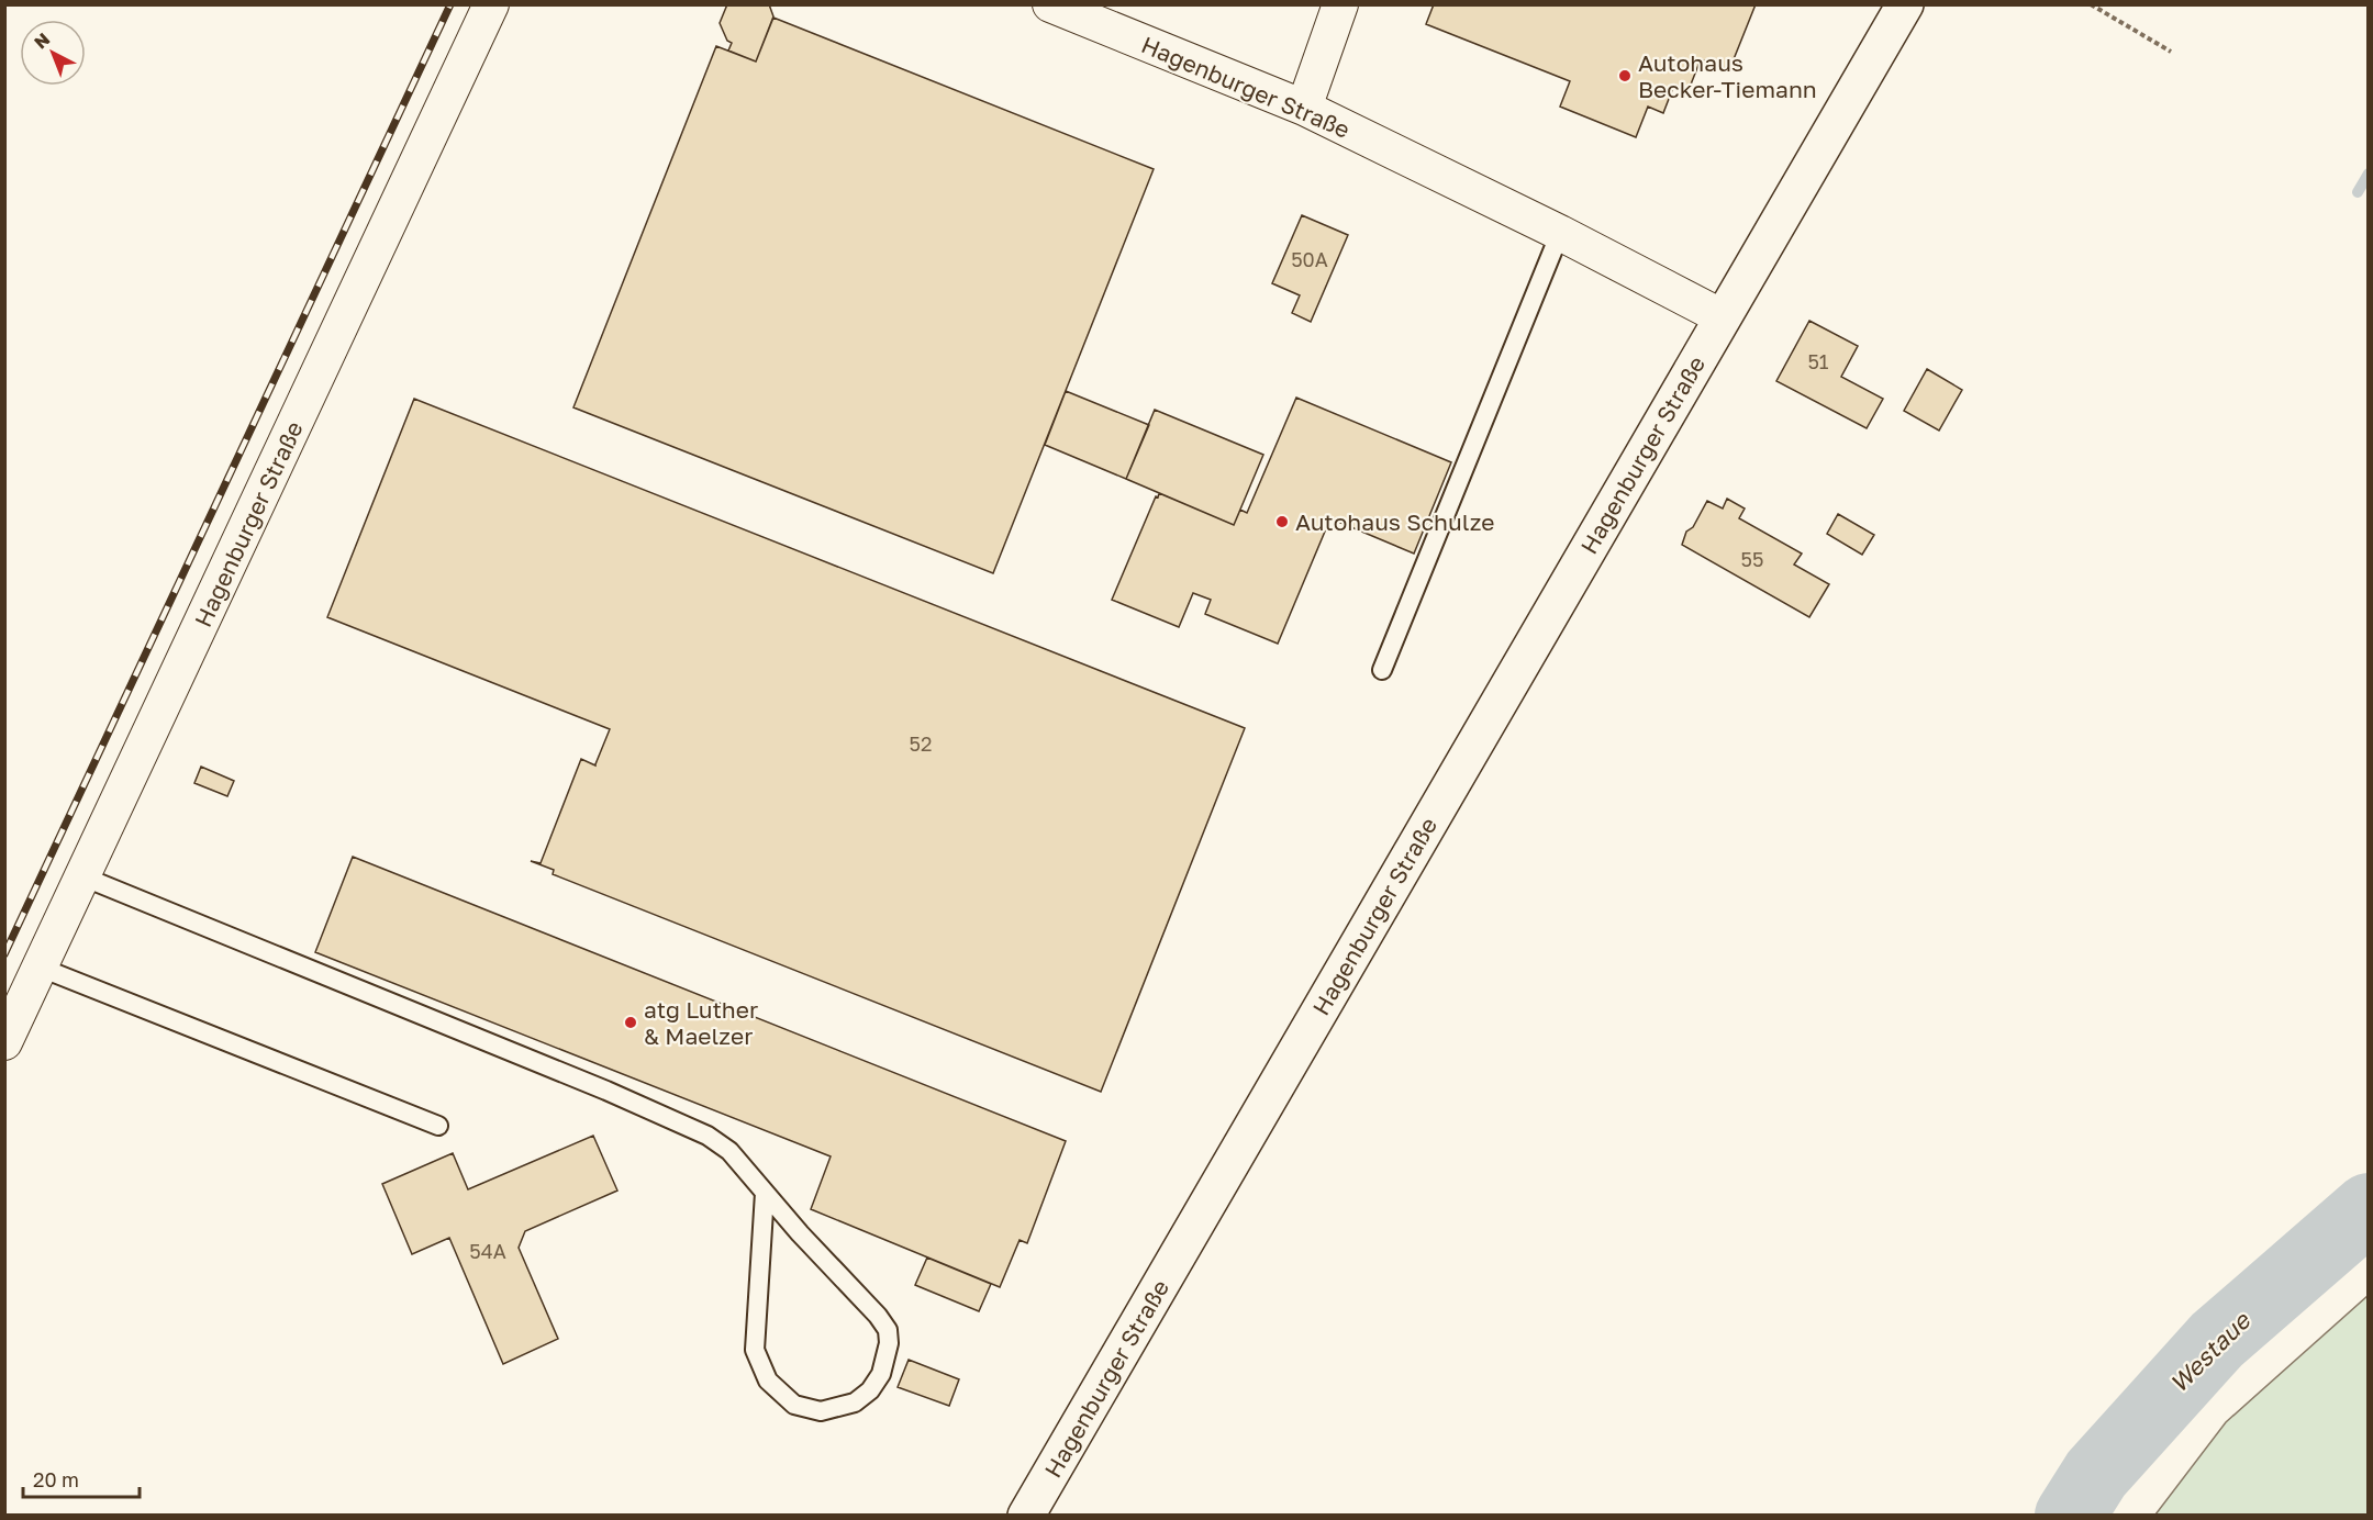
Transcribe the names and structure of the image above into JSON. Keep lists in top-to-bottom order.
{
  "streets": {
    "main road": ["Hagenburger Straße"]
  },
  "water": ["Westaue"],
  "places": ["Autohaus Becker-Tiemann", "Autohaus Schulze", "atg Luther & Maelzer"],
  "house_numbers": [
    "50A",
    "51",
    "55",
    "52",
    "54A"
  ],
  "scale_bar": "20 m",
  "north": "top left"
}
